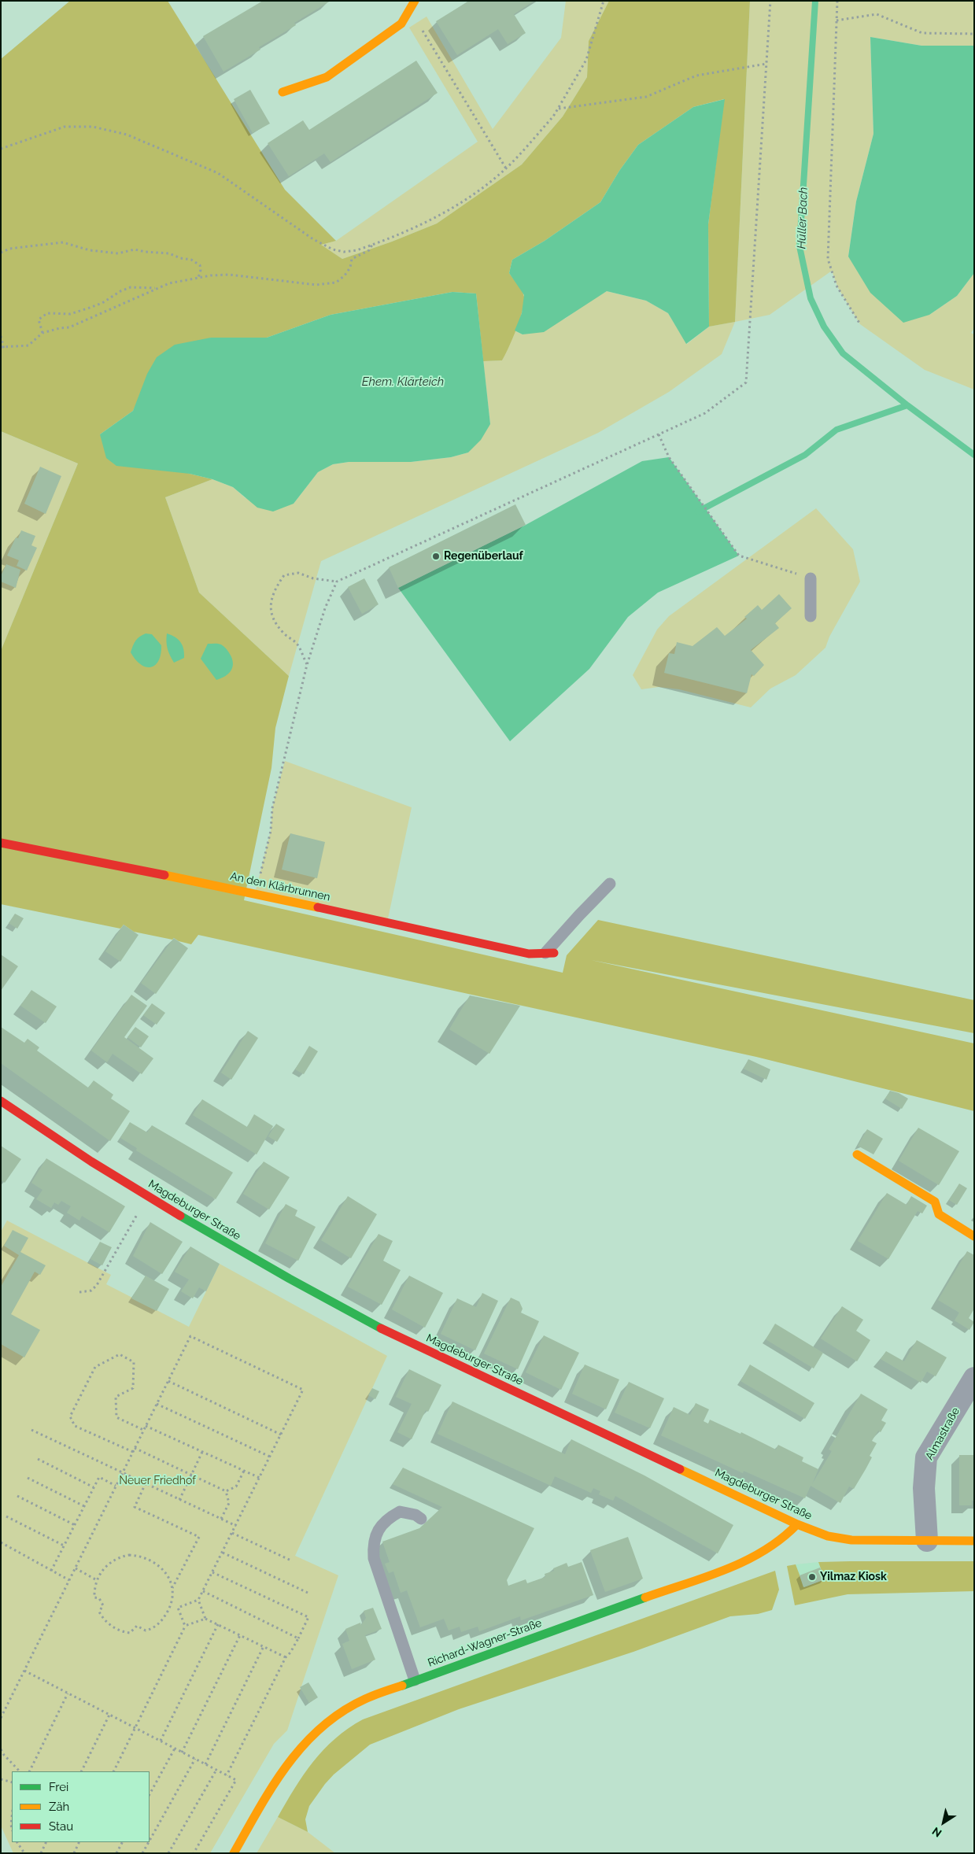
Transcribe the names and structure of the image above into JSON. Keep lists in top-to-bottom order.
{
  "streets": {
    "street": [
      "An den Klärbrunnen",
      "Magdeburger Straße",
      "Almastraße",
      "Richard-Wagner-Straße"
    ]
  },
  "crossings": [
    ["Magdeburger Straße", "Almastraße"],
    ["Magdeburger Straße", "Richard-Wagner-Straße"]
  ],
  "water": ["Hüller Bach", "Ehem. Klärteich"],
  "parks": ["Neuer Friedhof"],
  "places": ["Regenüberlauf", "Yilmaz Kiosk"],
  "legend": ["Frei", "Zäh", "Stau"],
  "north": "bottom left"
}
